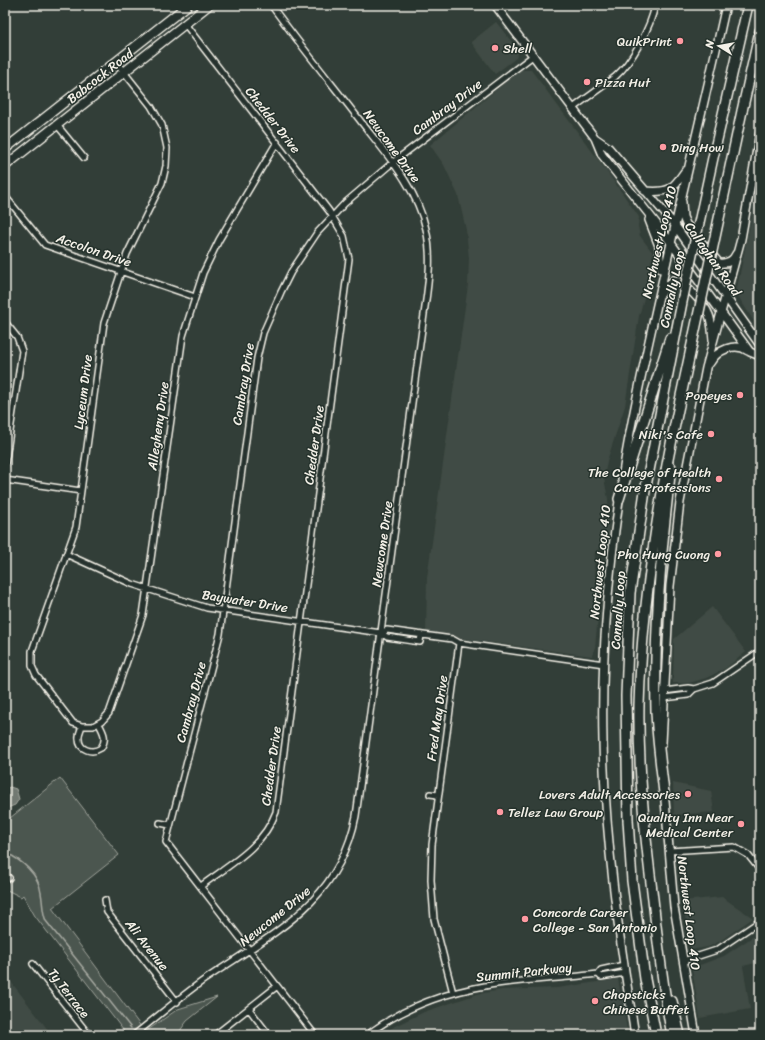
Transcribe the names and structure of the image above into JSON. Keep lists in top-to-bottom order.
{
  "streets": {
    "highway": ["Connally Loop"],
    "main road": ["Babcock Road", "Northwest Loop 410", "Callaghan Road"],
    "street": [
      "Cambray Drive",
      "Chedder Drive",
      "Newcome Drive",
      "Accolon Drive",
      "Lyceum Drive",
      "Allegheny Drive",
      "Baywater Drive",
      "Fred May Drive",
      "Ali Avenue",
      "Summit Parkway",
      "Ty Terrace"
    ]
  },
  "crossings": [
    ["Babcock Road", "Chedder Drive"],
    ["Babcock Road", "Lyceum Drive"],
    ["Cambray Drive", "Chedder Drive"],
    ["Cambray Drive", "Newcome Drive"],
    ["Cambray Drive", "Callaghan Road"],
    ["Cambray Drive", "Baywater Drive"],
    ["Chedder Drive", "Allegheny Drive"],
    ["Chedder Drive", "Baywater Drive"],
    ["Newcome Drive", "Baywater Drive"],
    ["Newcome Drive", "Ali Avenue"],
    ["Northwest Loop 410", "Callaghan Road"],
    ["Northwest Loop 410", "Baywater Drive"],
    ["Northwest Loop 410", "Summit Parkway"],
    ["Accolon Drive", "Lyceum Drive"],
    ["Accolon Drive", "Allegheny Drive"],
    ["Lyceum Drive", "Allegheny Drive"],
    ["Lyceum Drive", "Baywater Drive"],
    ["Allegheny Drive", "Baywater Drive"],
    ["Baywater Drive", "Fred May Drive"],
    ["Fred May Drive", "Summit Parkway"]
  ],
  "places": [
    "QuikPrint",
    "Shell",
    "Pizza Hut",
    "Ding How",
    "Popeyes",
    "Niki's Cafe",
    "The College of Health Care Professions",
    "Pho Hung Cuong",
    "Lovers Adult Accessories",
    "Tellez Law Group",
    "Quality Inn Near Medical Center",
    "Concorde Career College - San Antonio",
    "Chopsticks Chinese Buffet"
  ],
  "north": "left"
}
